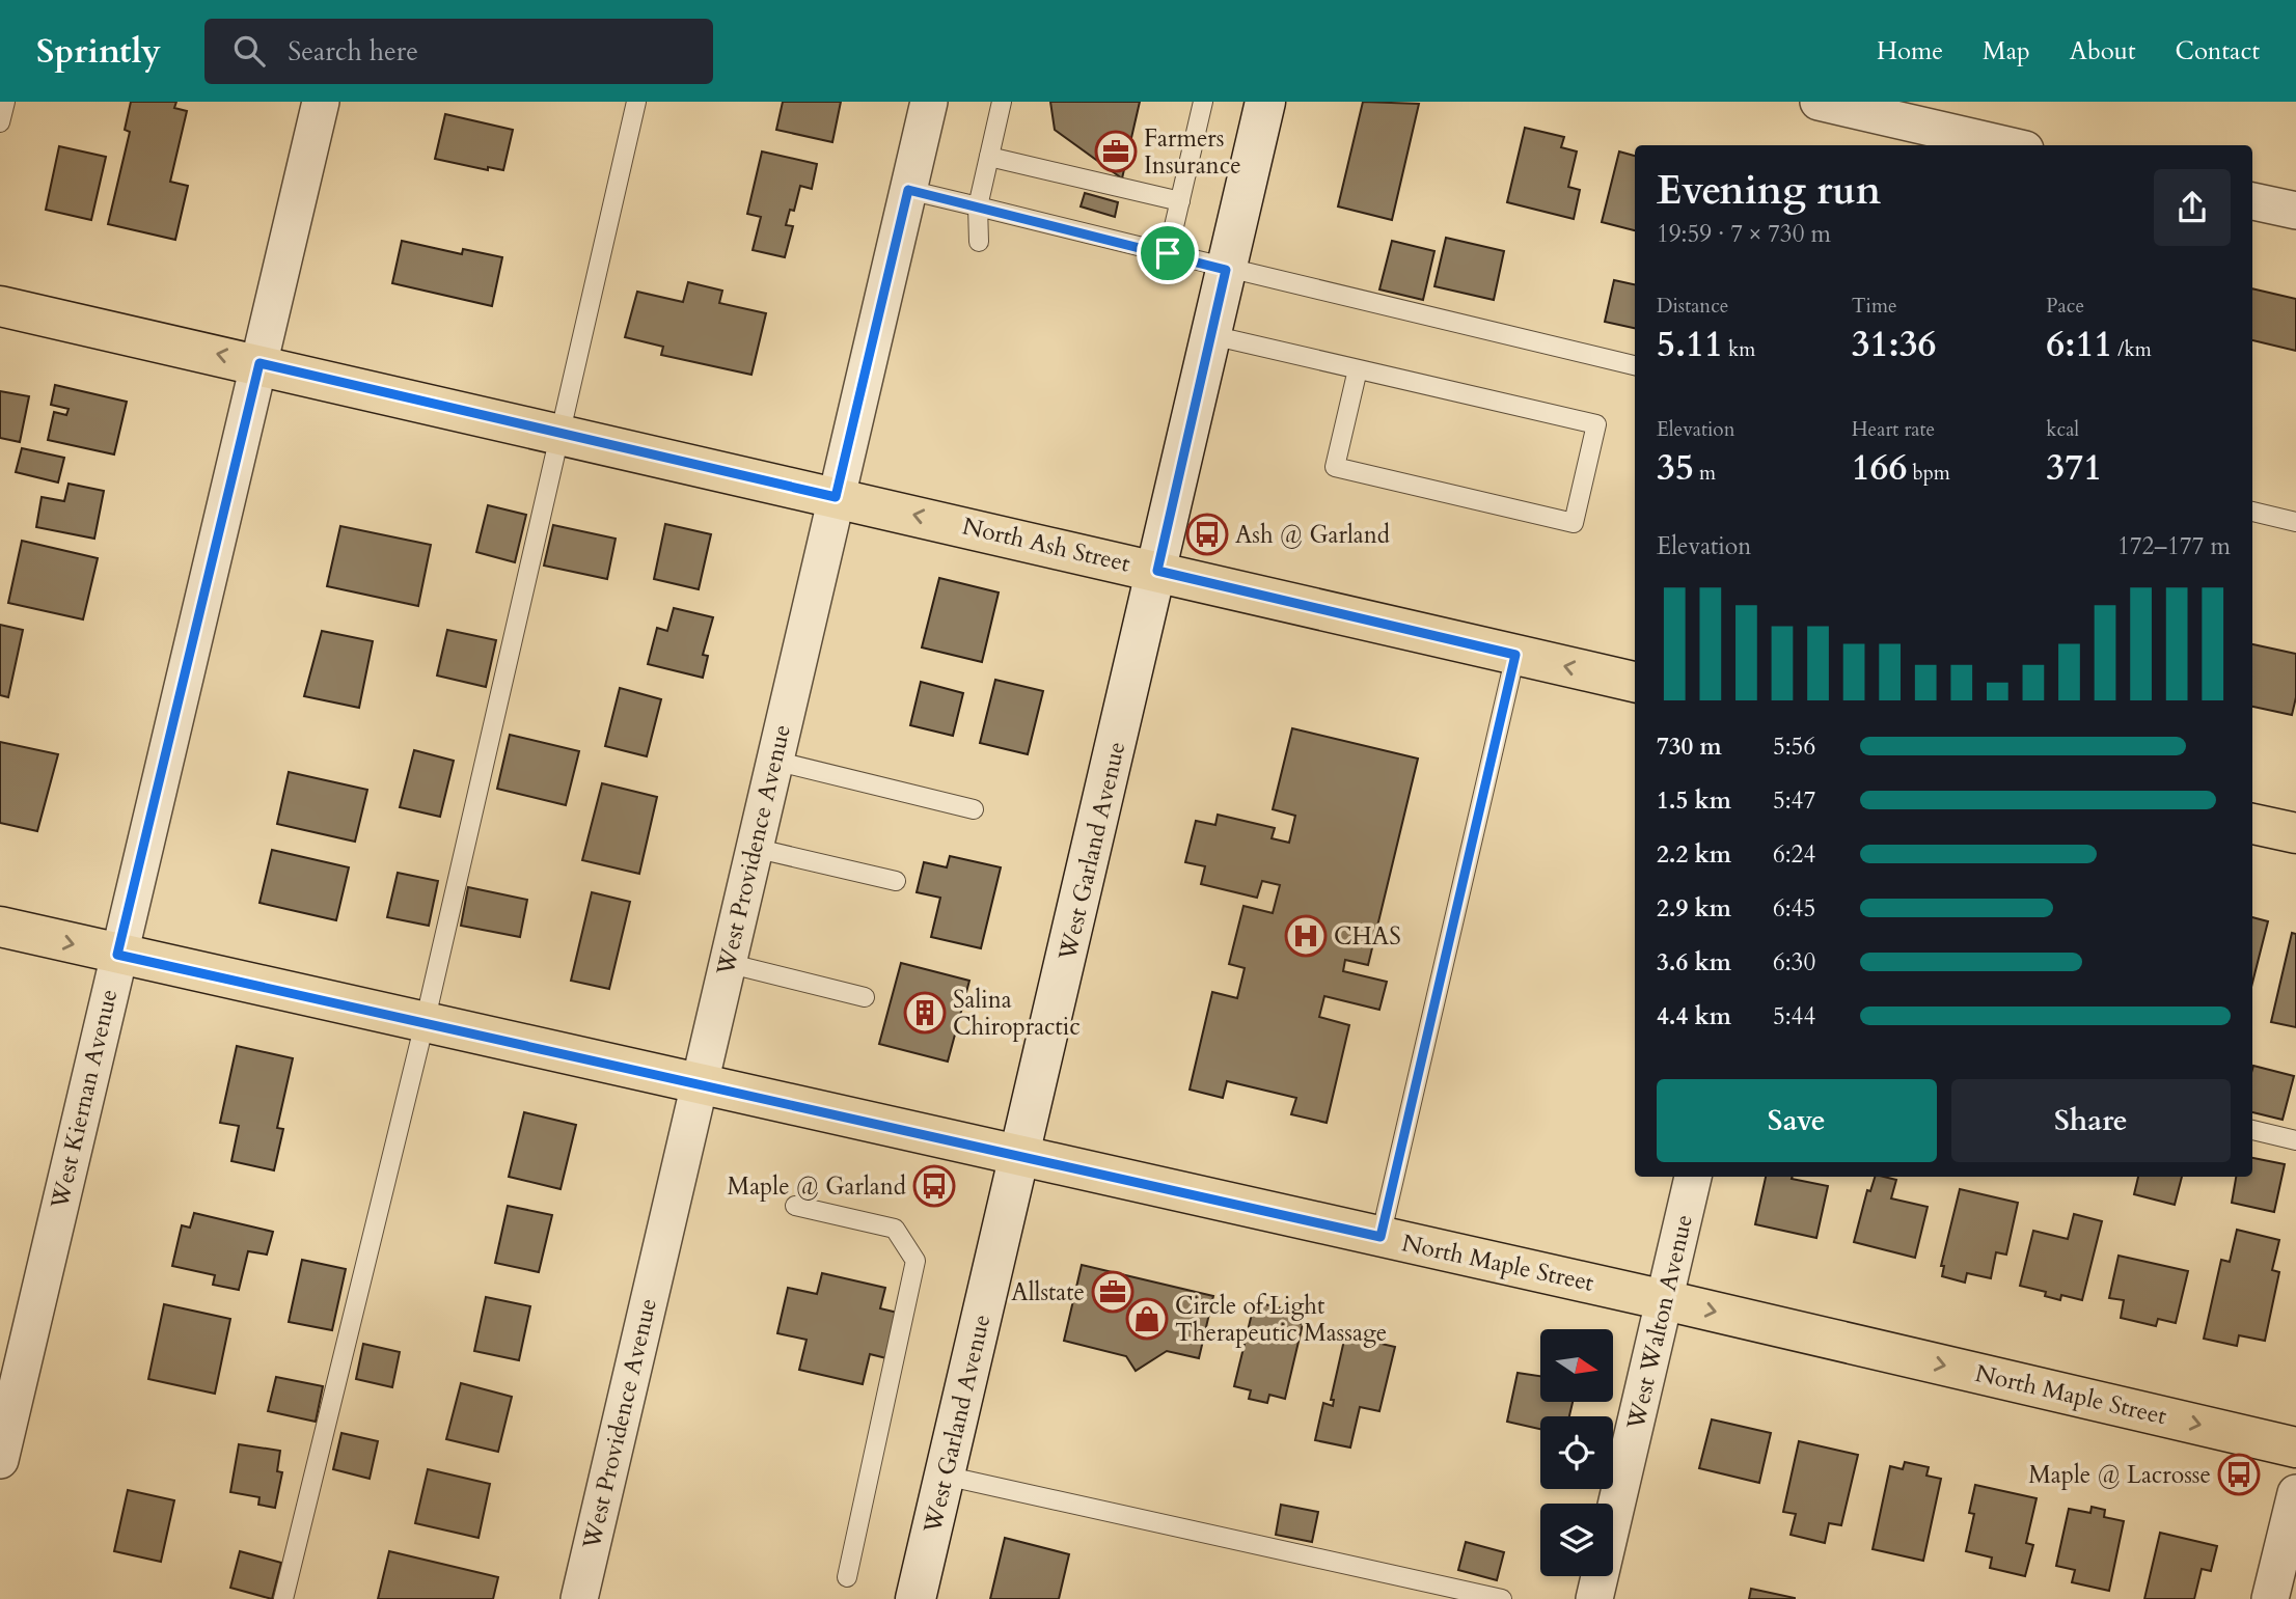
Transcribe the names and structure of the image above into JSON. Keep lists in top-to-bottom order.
{
  "streets": {
    "main road": ["North Ash Street", "North Maple Street"],
    "street": [
      "West Providence Avenue",
      "West Garland Avenue",
      "West Kiernan Avenue",
      "West Walton Avenue"
    ]
  },
  "crossings": [
    ["North Ash Street", "West Providence Avenue"],
    ["North Ash Street", "West Garland Avenue"],
    ["North Ash Street", "West Kiernan Avenue"],
    ["West Providence Avenue", "North Maple Street"],
    ["West Garland Avenue", "North Maple Street"],
    ["West Kiernan Avenue", "North Maple Street"],
    ["North Maple Street", "West Walton Avenue"]
  ],
  "one_way": ["North Ash Street"],
  "places": {
    "office": ["Farmers Insurance", "Allstate"],
    "bus stop": ["Ash @ Garland", "Maple @ Garland", "Maple @ Lacrosse"],
    "hospital": ["CHAS"],
    "building": ["Salina Chiropractic"],
    "shop": ["Circle of Light Therapeutic Massage"]
  },
  "north": "right",
  "page": {
    "header": "Sprintly",
    "search": "Search here",
    "nav": [
      "Home",
      "Map",
      "About",
      "Contact"
    ],
    "heading": ["Evening run", "19:59 · 7 × 730 m"],
    "stats": [
      ["Distance", "5.11 km"],
      ["Time", "31:36"],
      ["Pace", "6:11 /km"],
      ["Elevation", "35 m"],
      ["Heart rate", "166 bpm"],
      ["kcal", "371"]
    ],
    "chart": ["Elevation", "172–177 m"],
    "list": [
      {
        "name": "730 m",
        "note": "5:56"
      },
      {
        "name": "1.5 km",
        "note": "5:47"
      },
      {
        "name": "2.2 km",
        "note": "6:24"
      },
      {
        "name": "2.9 km",
        "note": "6:45"
      },
      {
        "name": "3.6 km",
        "note": "6:30"
      },
      {
        "name": "4.4 km",
        "note": "5:44"
      }
    ],
    "buttons": ["Save", "Share"]
  }
}
